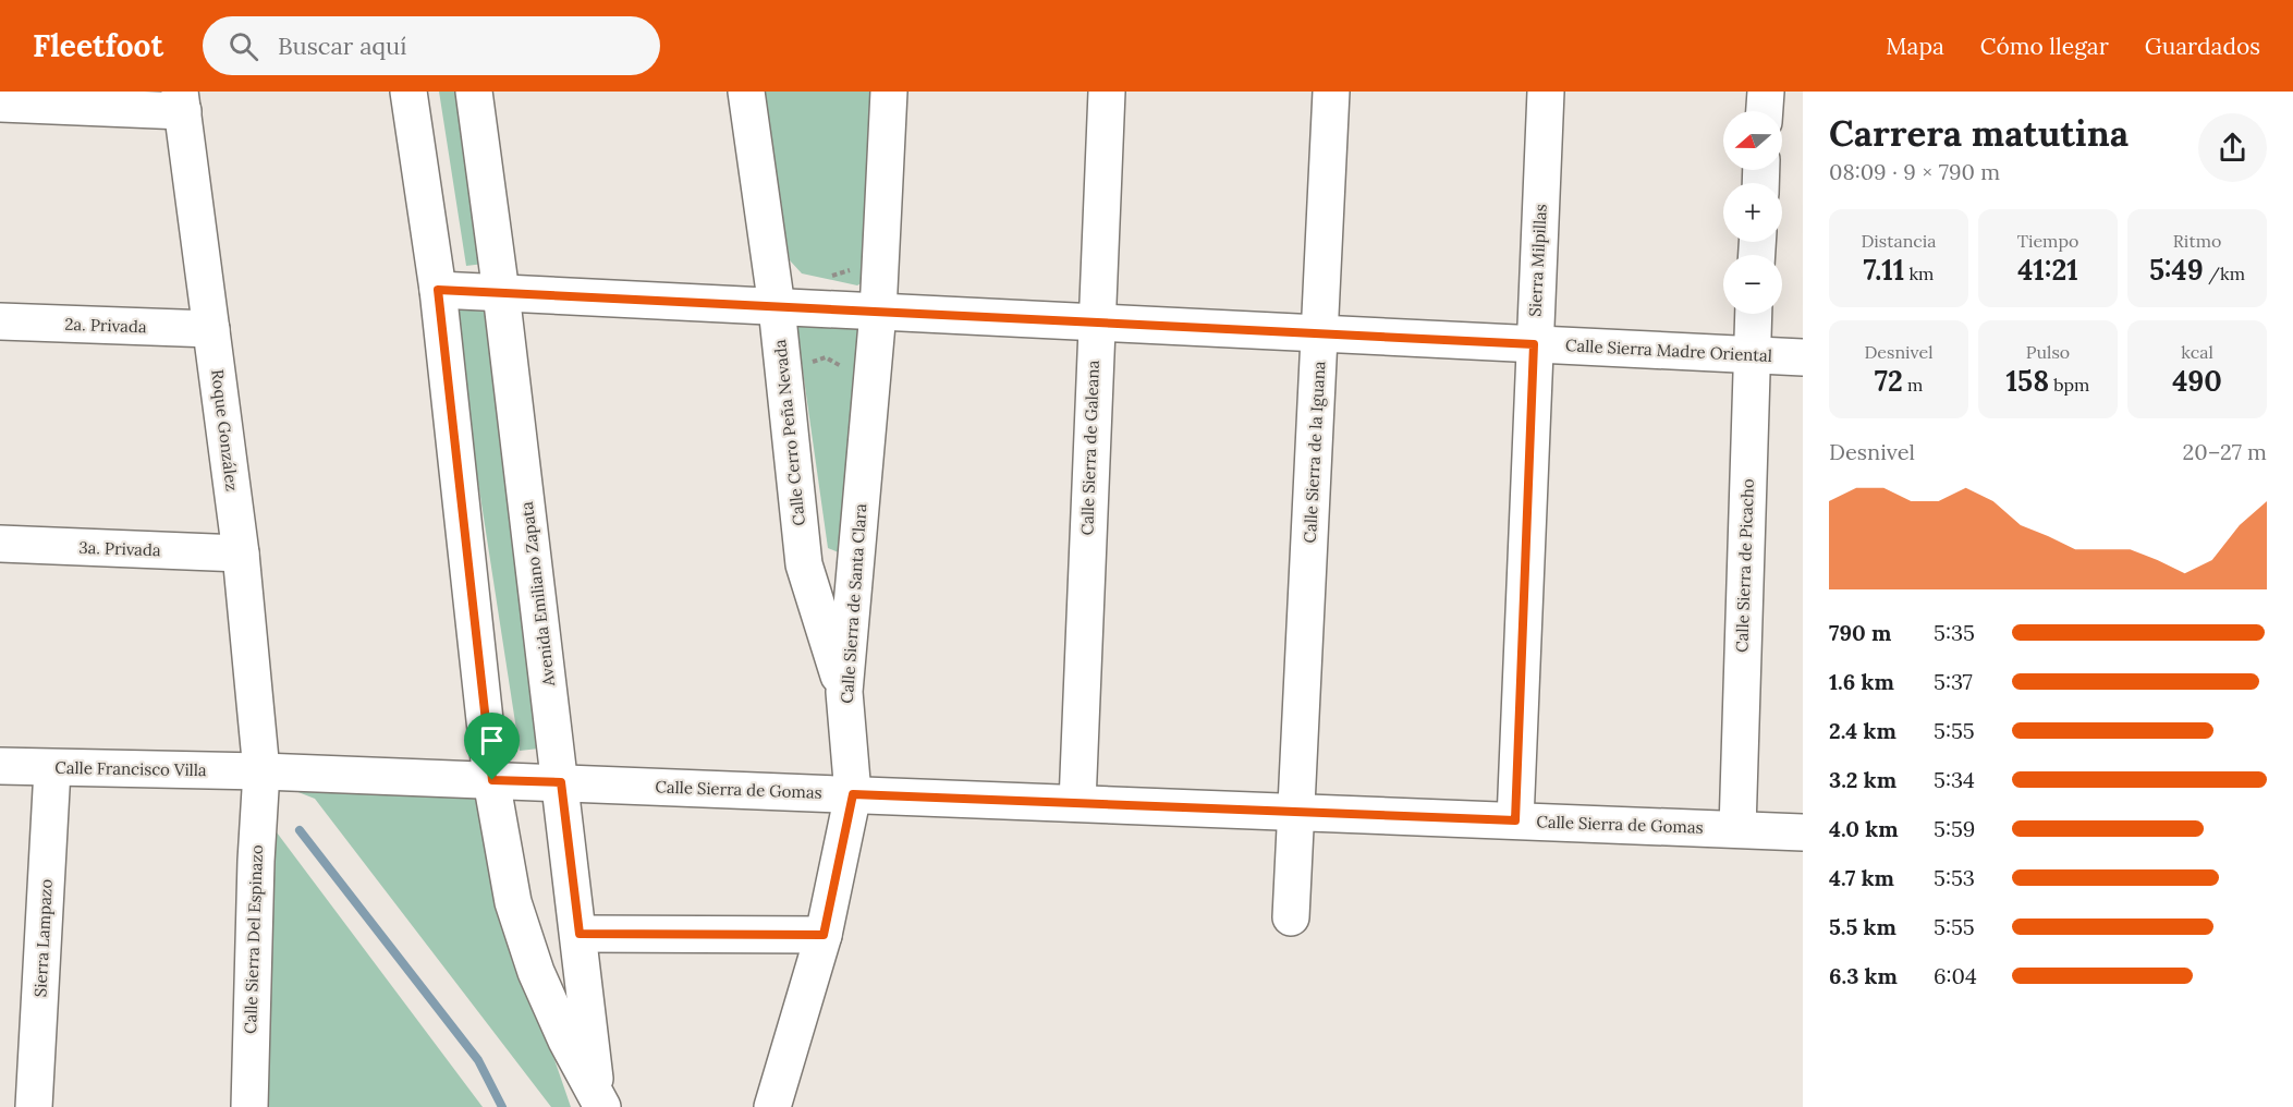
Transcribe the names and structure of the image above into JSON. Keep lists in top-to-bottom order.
{
  "streets": {
    "street": [
      "Sierra Milpillas",
      "2a. Privada",
      "Calle Sierra Madre Oriental",
      "Roque González",
      "Calle Cerro Peña Nevada",
      "Calle Sierra de Galeana",
      "Calle Sierra de la Iguana",
      "3a. Privada",
      "Calle Sierra de Picacho",
      "Avenida Emiliano Zapata",
      "Calle Sierra de Santa Clara",
      "Calle Francisco Villa",
      "Calle Sierra de Gomas",
      "Sierra Lampazo",
      "Calle Sierra Del Espinazo"
    ]
  },
  "crossings": [
    ["Sierra Milpillas", "Calle Sierra Madre Oriental"],
    ["Sierra Milpillas", "Calle Sierra de Gomas"],
    ["2a. Privada", "Roque González"],
    ["Calle Sierra Madre Oriental", "Calle Cerro Peña Nevada"],
    ["Calle Sierra Madre Oriental", "Calle Sierra de Galeana"],
    ["Calle Sierra Madre Oriental", "Calle Sierra de la Iguana"],
    ["Calle Sierra Madre Oriental", "Calle Sierra de Picacho"],
    ["Calle Sierra Madre Oriental", "Avenida Emiliano Zapata"],
    ["Calle Sierra Madre Oriental", "Calle Sierra de Santa Clara"],
    ["Roque González", "3a. Privada"],
    ["Roque González", "Calle Francisco Villa"],
    ["Roque González", "Calle Sierra de Gomas"],
    ["Roque González", "Calle Sierra Del Espinazo"],
    ["Calle Cerro Peña Nevada", "Calle Sierra de Santa Clara"],
    ["Calle Sierra de Galeana", "Calle Sierra de Gomas"],
    ["Calle Sierra de la Iguana", "Calle Sierra de Gomas"],
    ["Calle Sierra de Picacho", "Calle Sierra de Gomas"],
    ["Avenida Emiliano Zapata", "Calle Sierra de Gomas"],
    ["Calle Sierra de Santa Clara", "Calle Sierra de Gomas"],
    ["Calle Francisco Villa", "Calle Sierra de Gomas"],
    ["Calle Francisco Villa", "Sierra Lampazo"],
    ["Calle Francisco Villa", "Calle Sierra Del Espinazo"],
    ["Calle Sierra de Gomas", "Calle Sierra Del Espinazo"]
  ],
  "north": "left",
  "page": {
    "header": "Fleetfoot",
    "search": "Buscar aquí",
    "nav": ["Mapa", "Cómo llegar", "Guardados"],
    "heading": ["Carrera matutina", "08:09 · 9 × 790 m"],
    "map_buttons": ["+", "−"],
    "stats": [
      ["Distancia", "7.11 km"],
      ["Tiempo", "41:21"],
      ["Ritmo", "5:49 /km"],
      ["Desnivel", "72 m"],
      ["Pulso", "158 bpm"],
      ["kcal", "490"]
    ],
    "chart": ["Desnivel", "20–27 m"],
    "list": [
      {
        "name": "790 m",
        "note": "5:35"
      },
      {
        "name": "1.6 km",
        "note": "5:37"
      },
      {
        "name": "2.4 km",
        "note": "5:55"
      },
      {
        "name": "3.2 km",
        "note": "5:34"
      },
      {
        "name": "4.0 km",
        "note": "5:59"
      },
      {
        "name": "4.7 km",
        "note": "5:53"
      },
      {
        "name": "5.5 km",
        "note": "5:55"
      },
      {
        "name": "6.3 km",
        "note": "6:04"
      }
    ]
  }
}
